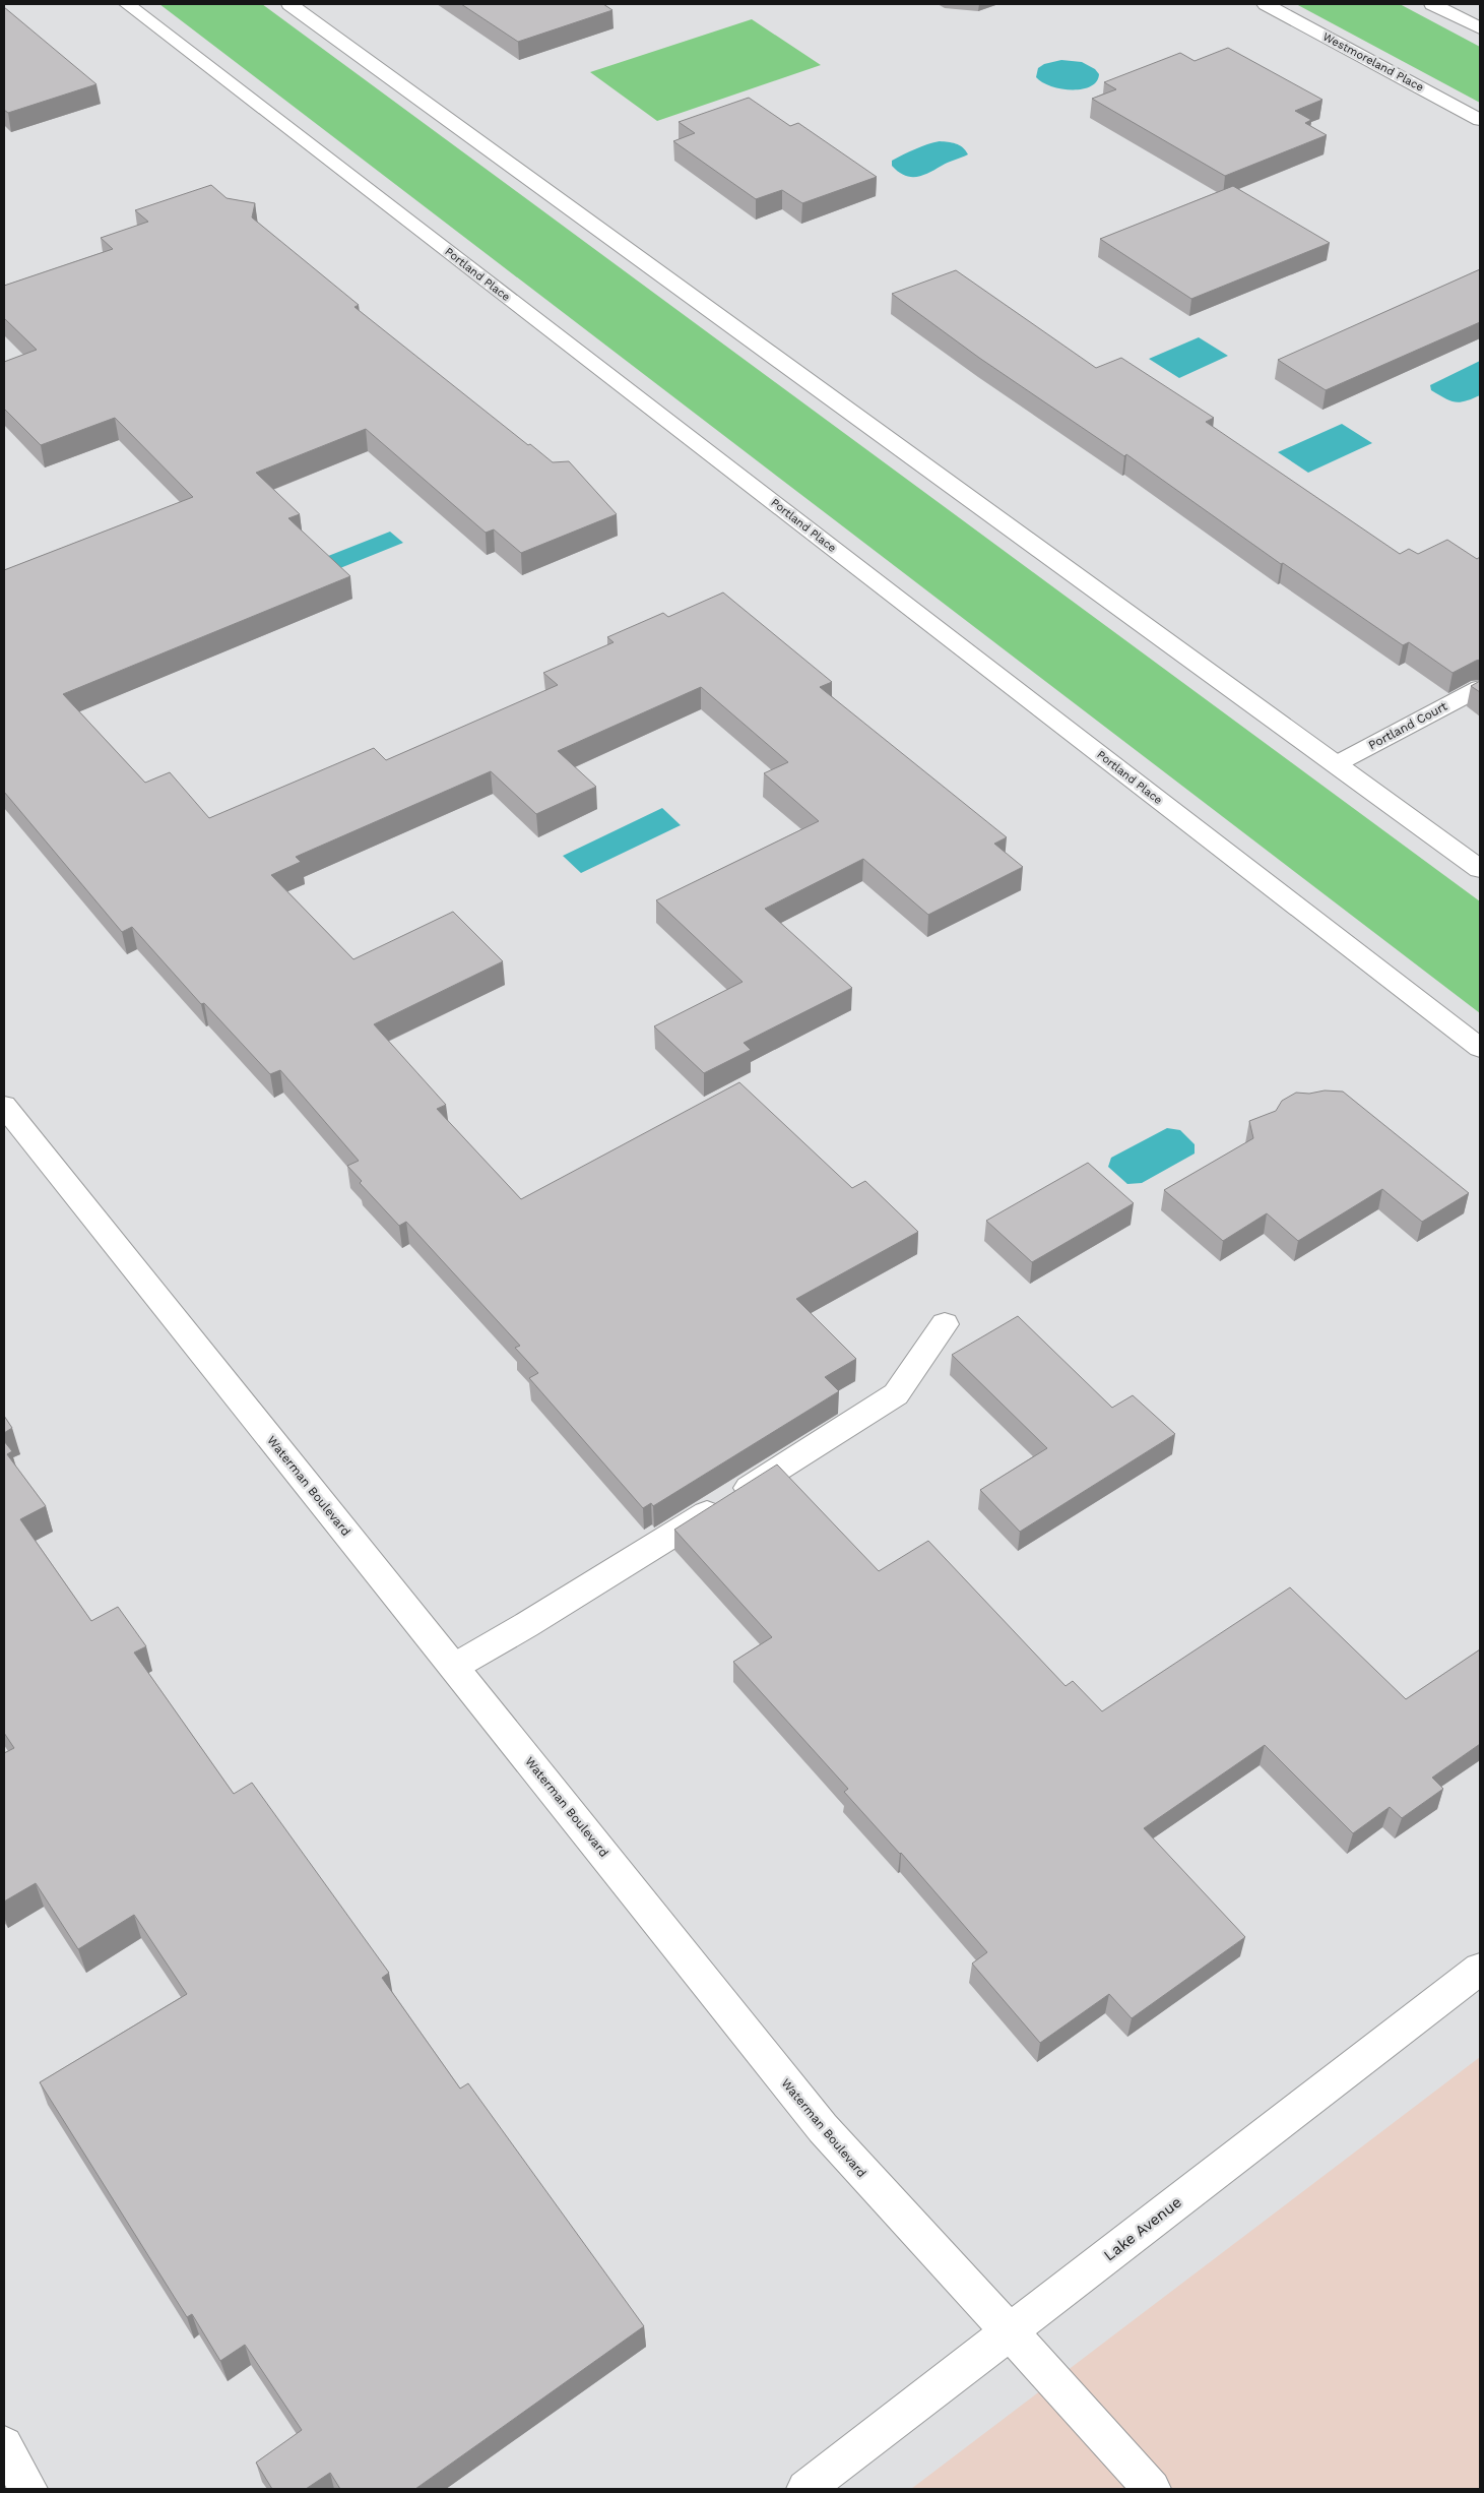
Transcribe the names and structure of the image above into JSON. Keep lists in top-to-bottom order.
{
  "streets": {
    "street": [
      "Westmoreland Place",
      "Portland Place",
      "Portland Court",
      "Waterman Boulevard",
      "Lake Avenue"
    ]
  },
  "crossings": [
    ["Waterman Boulevard", "Lake Avenue"]
  ]
}
